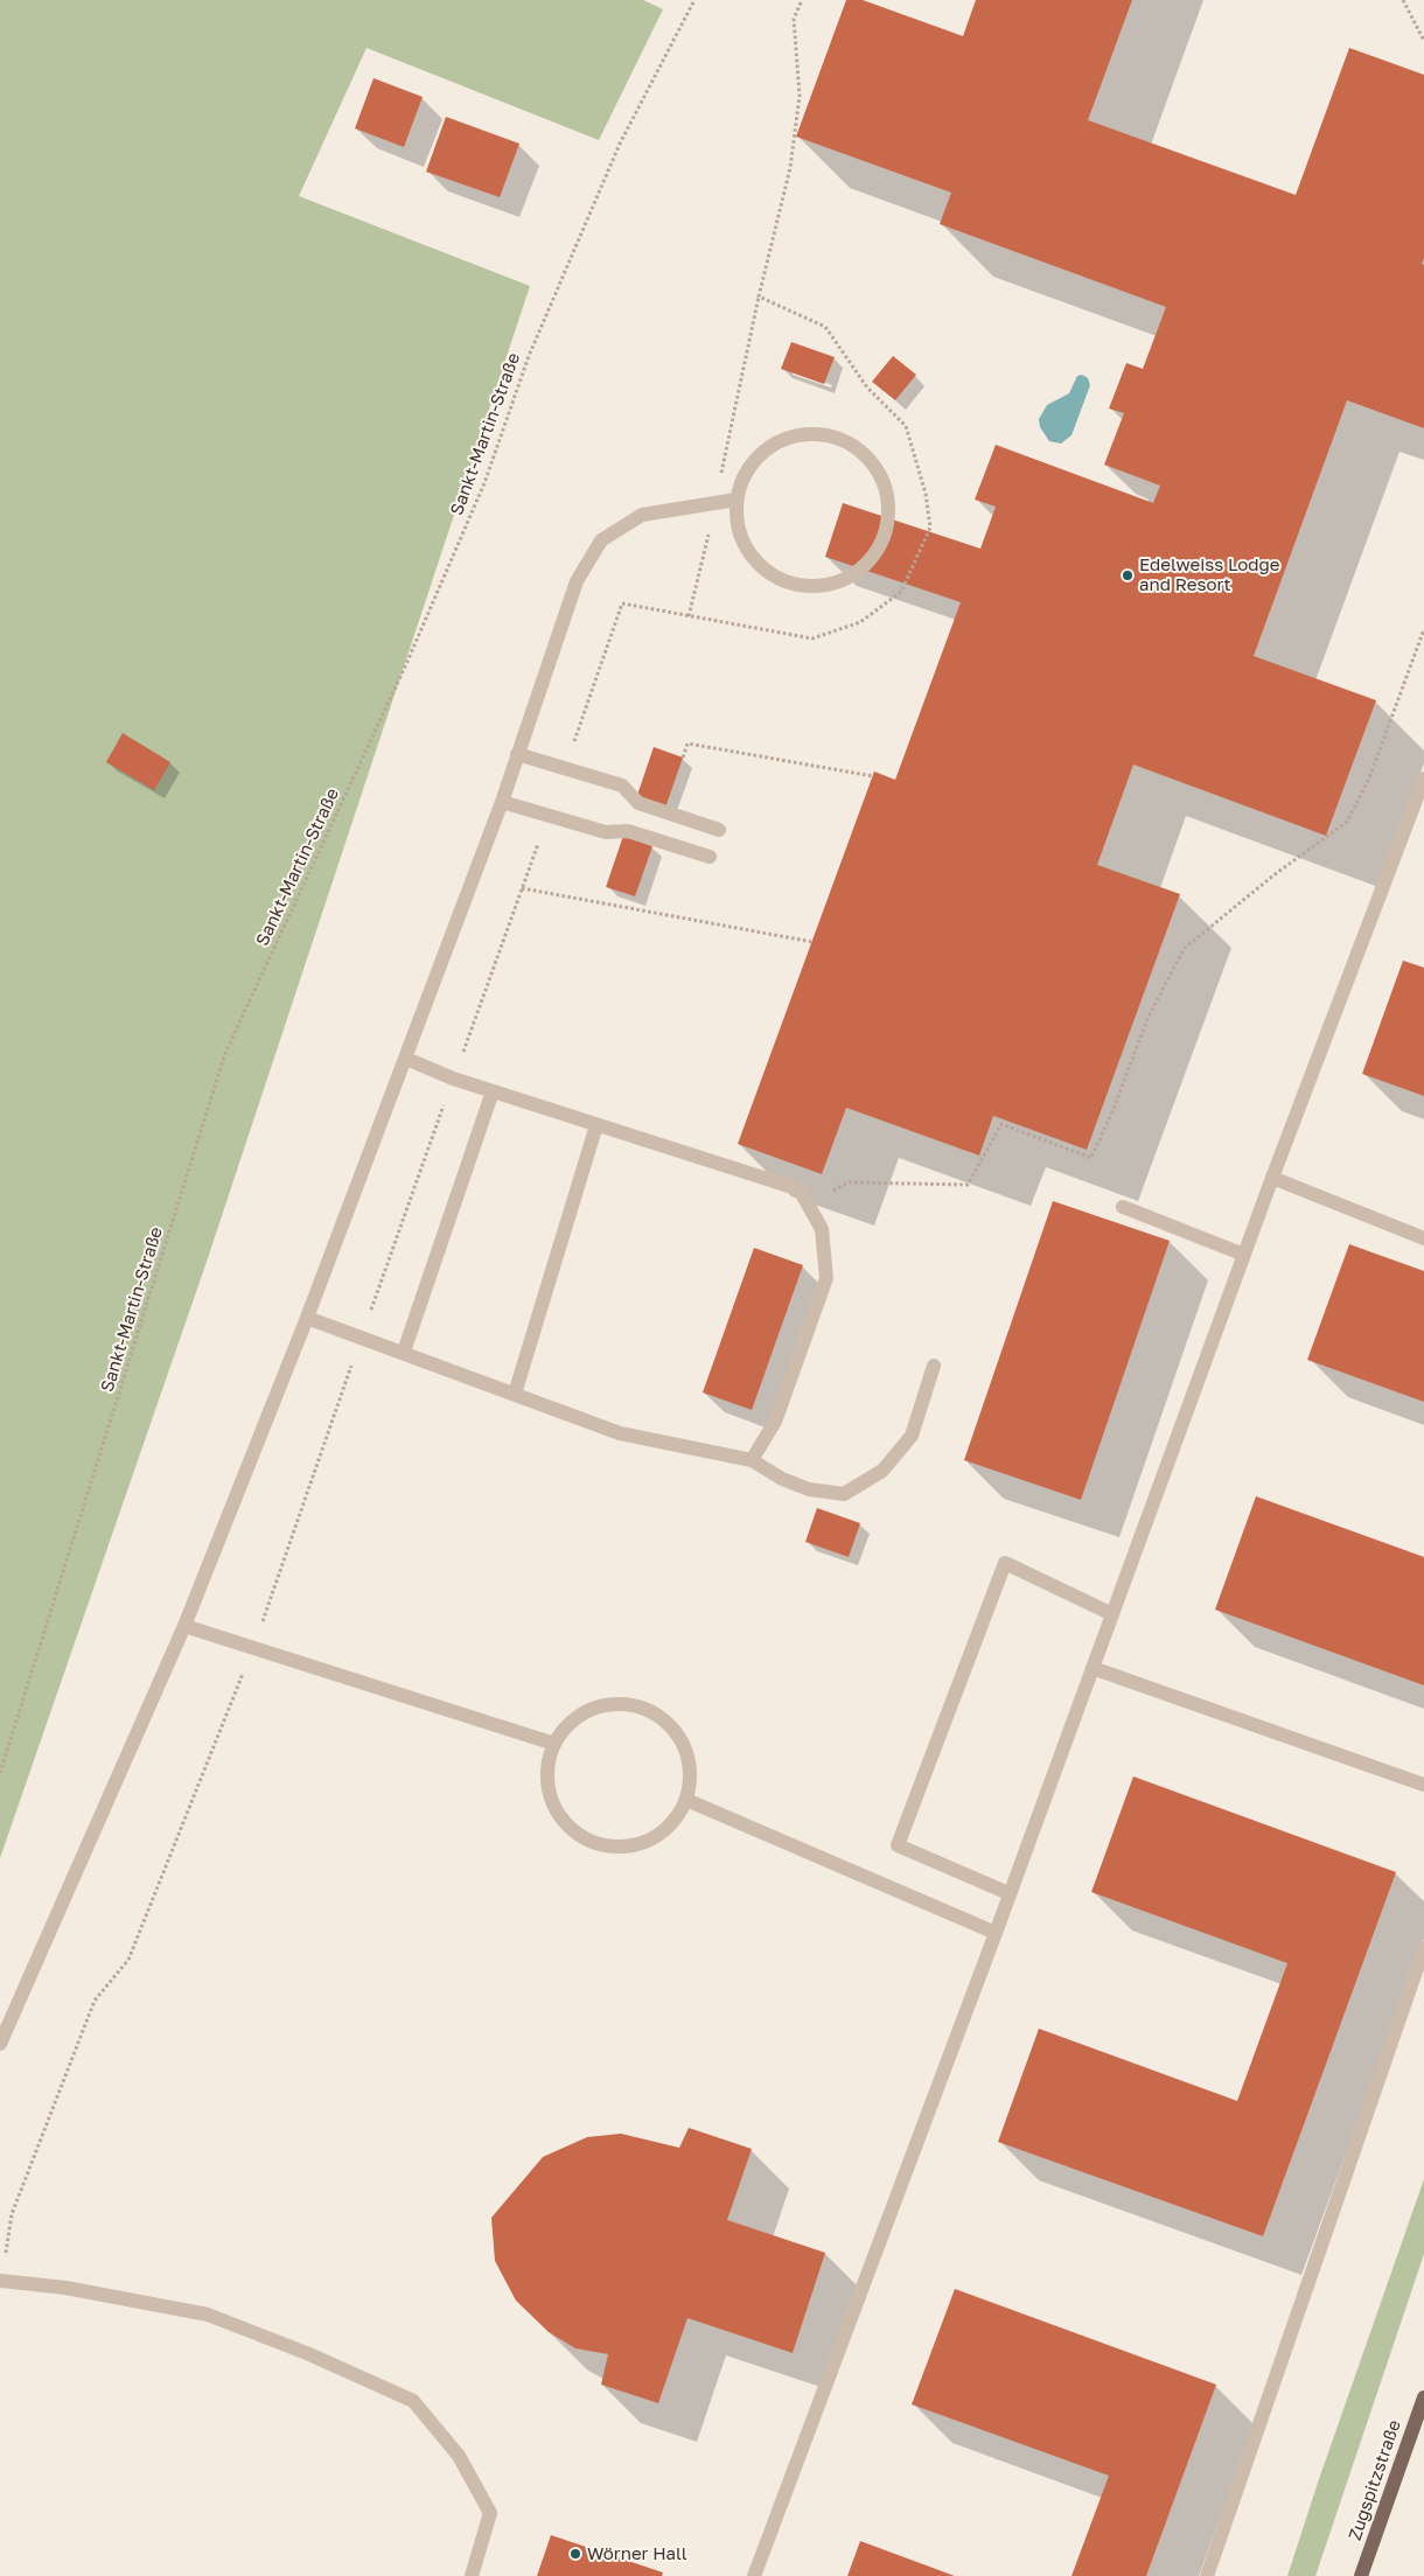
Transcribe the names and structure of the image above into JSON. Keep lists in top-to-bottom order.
{
  "streets": {
    "main road": ["Zugspitzstraße"],
    "path": ["Sankt-Martin-Straße"]
  },
  "places": ["Edelweiss Lodge and Resort", "Wörner Hall"]
}
